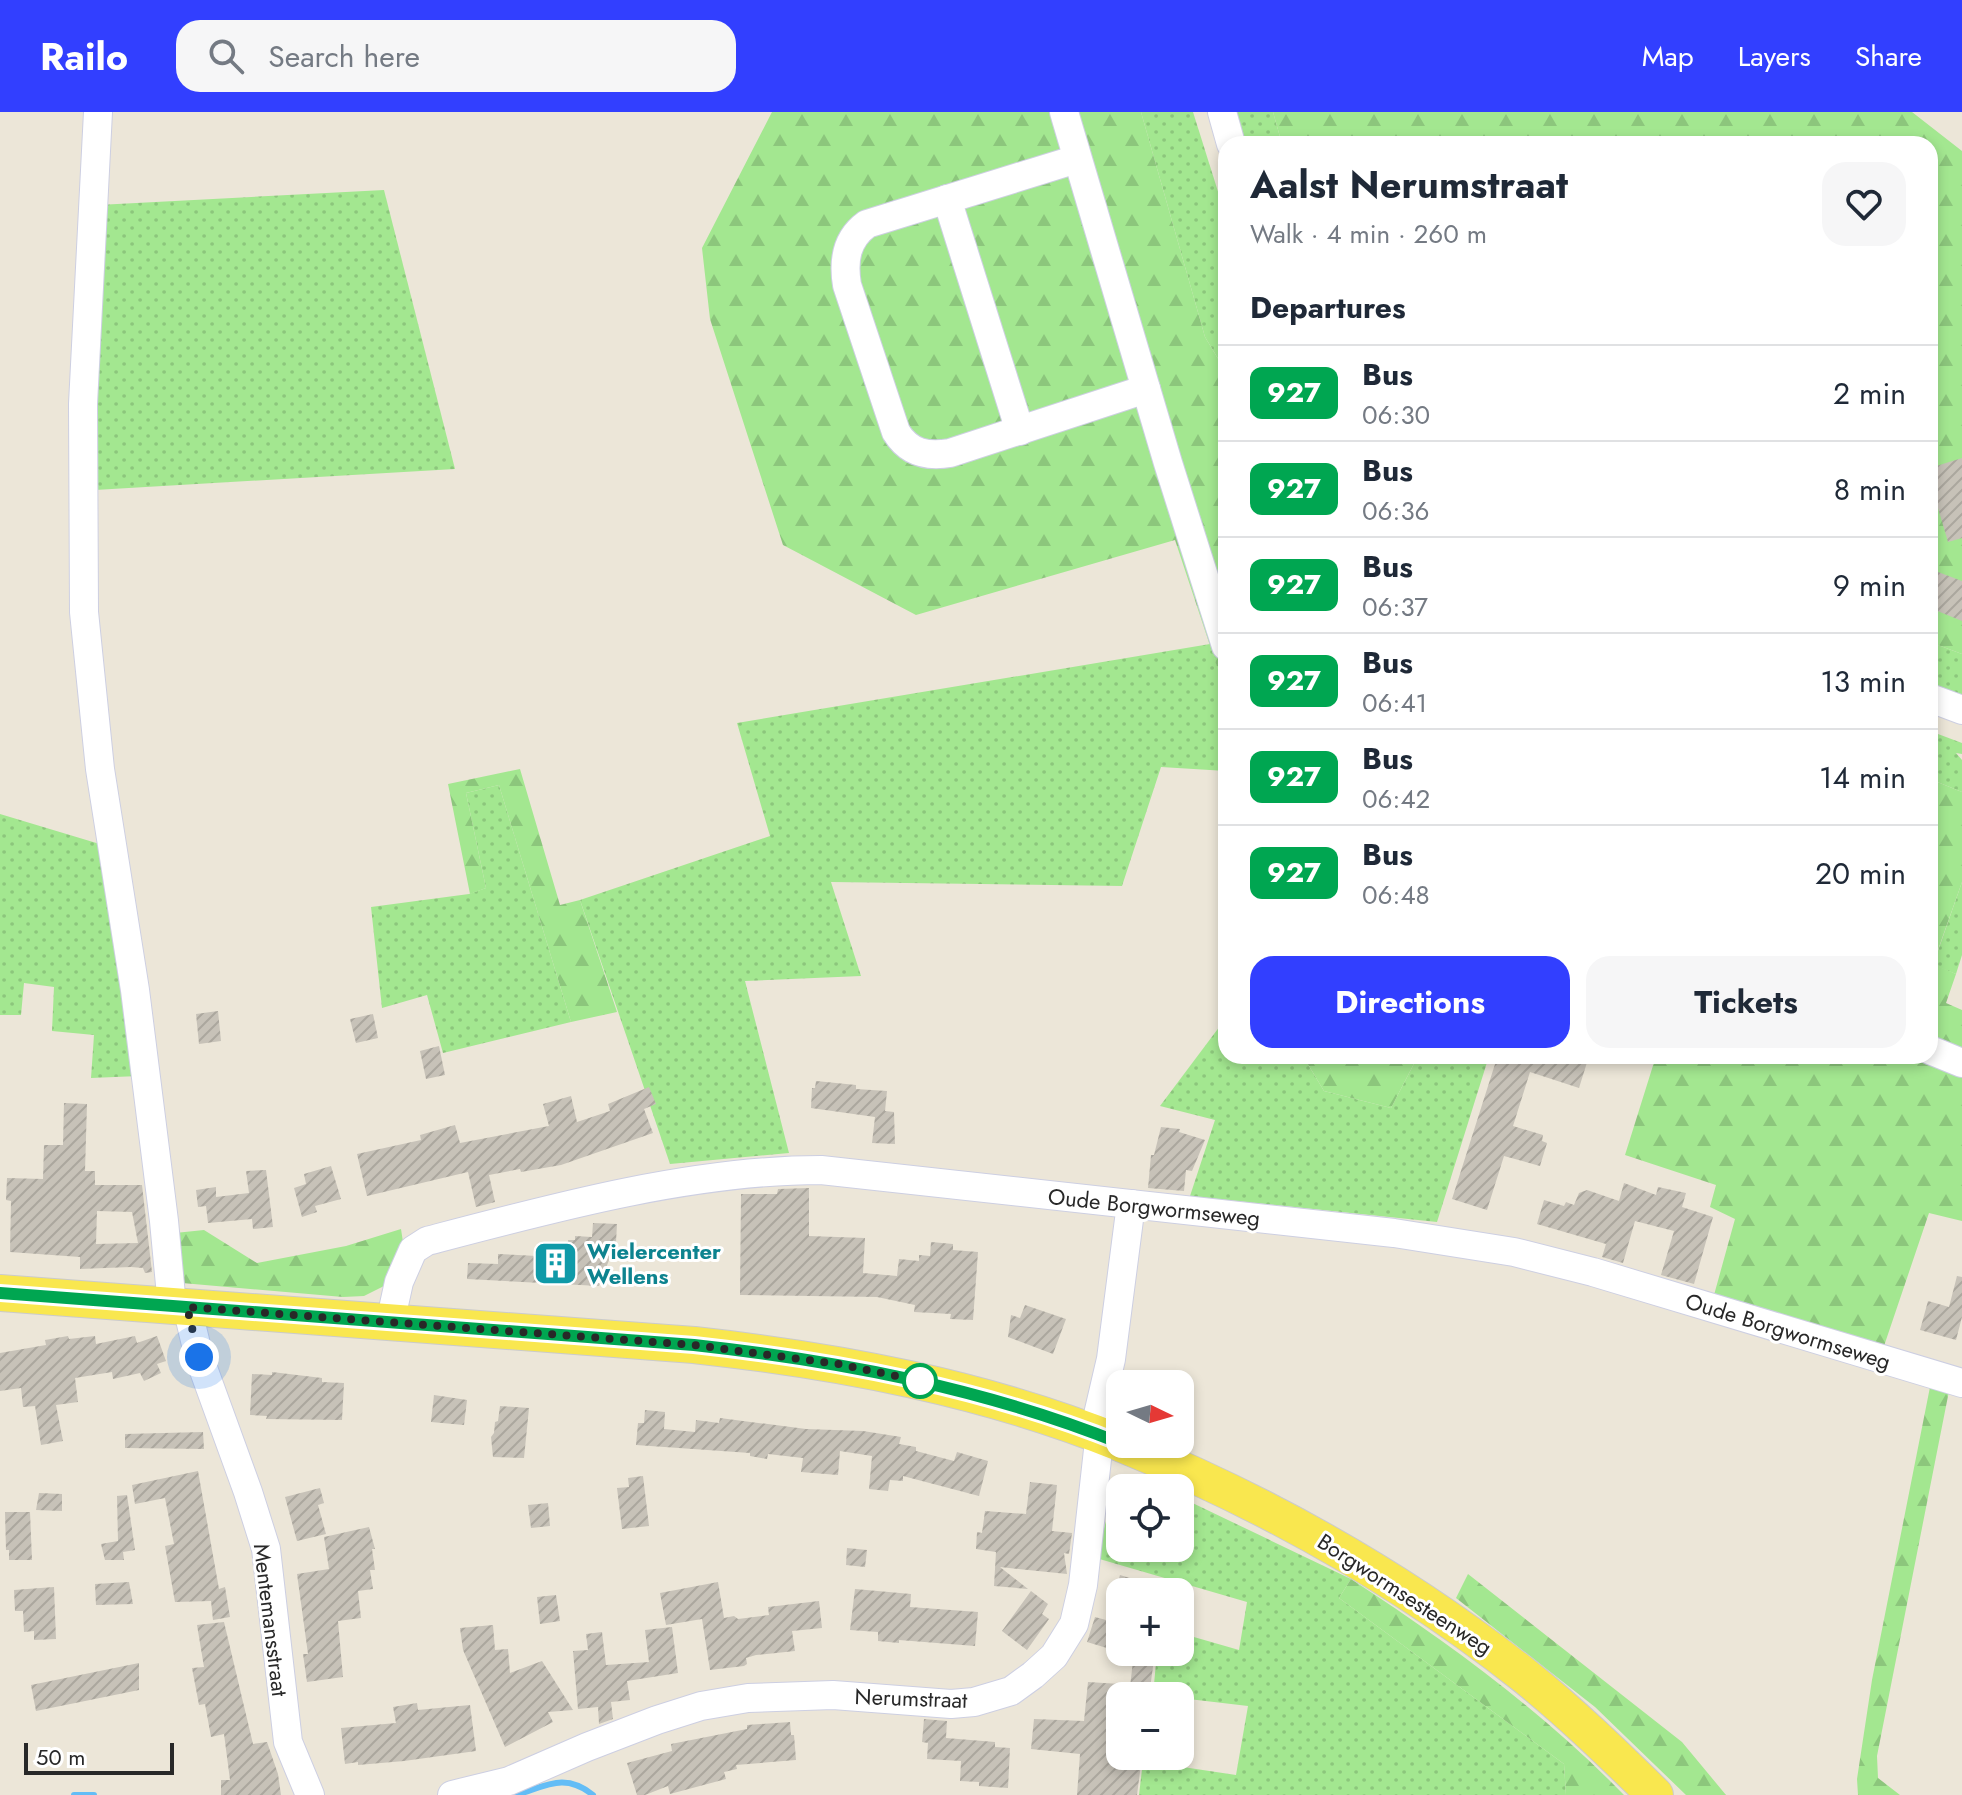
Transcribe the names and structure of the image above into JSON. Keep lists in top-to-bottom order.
{
  "streets": {
    "main road": ["Borgwormsesteenweg"],
    "street": ["Oude Borgwormseweg", "Mentemansstraat", "Nerumstraat"]
  },
  "crossings": [
    ["Oude Borgwormseweg", "Borgwormsesteenweg"],
    ["Oude Borgwormseweg", "Nerumstraat"],
    ["Borgwormsesteenweg", "Mentemansstraat"]
  ],
  "places": {
    "building": ["Wielercenter Wellens"]
  },
  "lines": ["bus line 927"],
  "scale_bar": "50 m",
  "north": "right",
  "page": {
    "header": "Railo",
    "search": "Search here",
    "nav": ["Map", "Layers", "Share"],
    "heading": [
      ["Aalst Nerumstraat", "Walk · 4 min · 260 m"],
      "Departures"
    ],
    "list": [
      {
        "mark": "927",
        "name": "Bus",
        "note": "06:30",
        "value": "2 min"
      },
      {
        "mark": "927",
        "name": "Bus",
        "note": "06:36",
        "value": "8 min"
      },
      {
        "mark": "927",
        "name": "Bus",
        "note": "06:37",
        "value": "9 min"
      },
      {
        "mark": "927",
        "name": "Bus",
        "note": "06:41",
        "value": "13 min"
      },
      {
        "mark": "927",
        "name": "Bus",
        "note": "06:42",
        "value": "14 min"
      },
      {
        "mark": "927",
        "name": "Bus",
        "note": "06:48",
        "value": "20 min"
      }
    ],
    "buttons": ["Directions", "Tickets"],
    "map_buttons": ["+", "−"],
    "scale": "50 m"
  }
}
